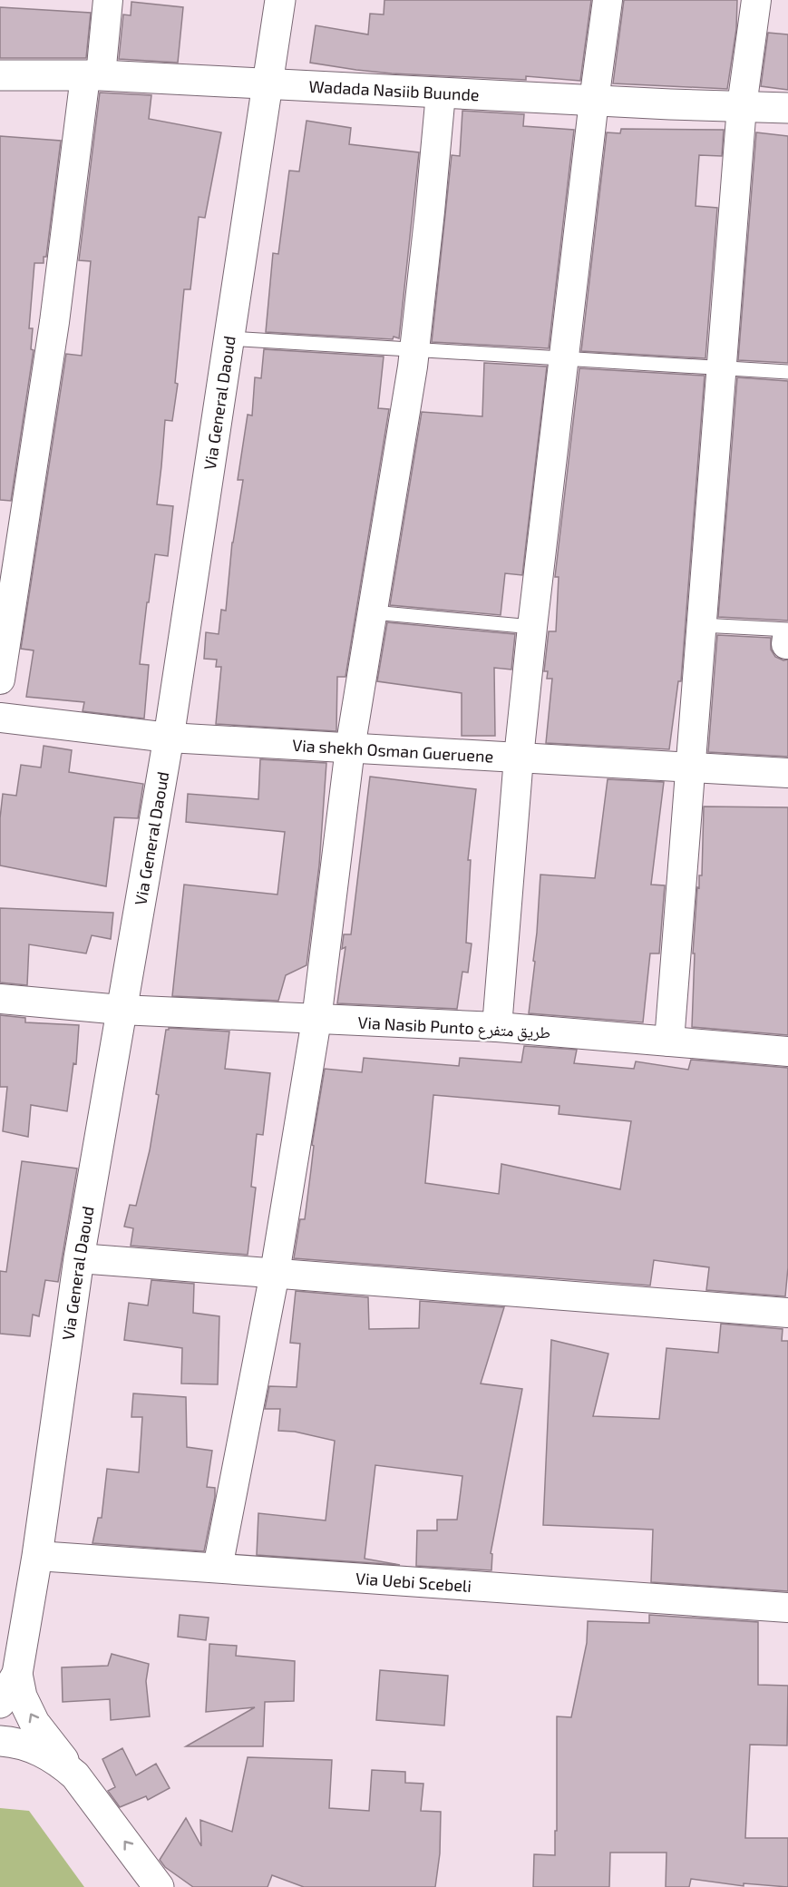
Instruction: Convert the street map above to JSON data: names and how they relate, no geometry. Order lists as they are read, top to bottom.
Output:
{
  "streets": {
    "main road": ["Wadada Nasiib Buunde", "Via General Daoud"],
    "street": ["Via shekh Osman Gueruene", "Via Nasib Punto طريق متفرع", "Via Uebi Scebeli"]
  },
  "crossings": [
    ["Wadada Nasiib Buunde", "Via General Daoud"],
    ["Via General Daoud", "Via shekh Osman Gueruene"],
    ["Via General Daoud", "Via Nasib Punto طريق متفرع"],
    ["Via General Daoud", "Via Uebi Scebeli"]
  ]
}
